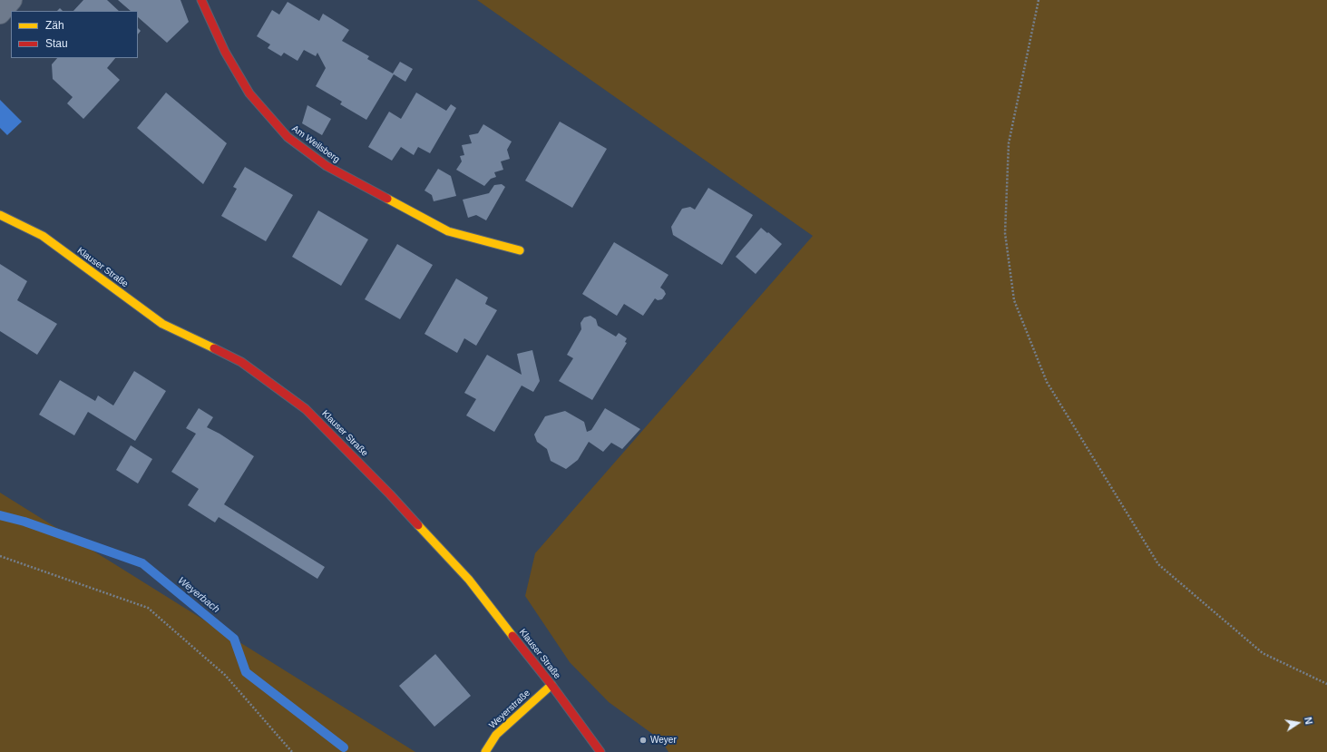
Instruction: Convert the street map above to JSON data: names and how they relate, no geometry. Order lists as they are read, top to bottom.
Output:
{
  "streets": {
    "main road": ["Am Weilsberg", "Klauser Straße", "Weyerstraße"]
  },
  "crossings": [
    ["Klauser Straße", "Weyerstraße"]
  ],
  "water": ["Weyerbach"],
  "places": ["Weyer"],
  "legend": ["Zäh", "Stau"],
  "north": "right"
}
